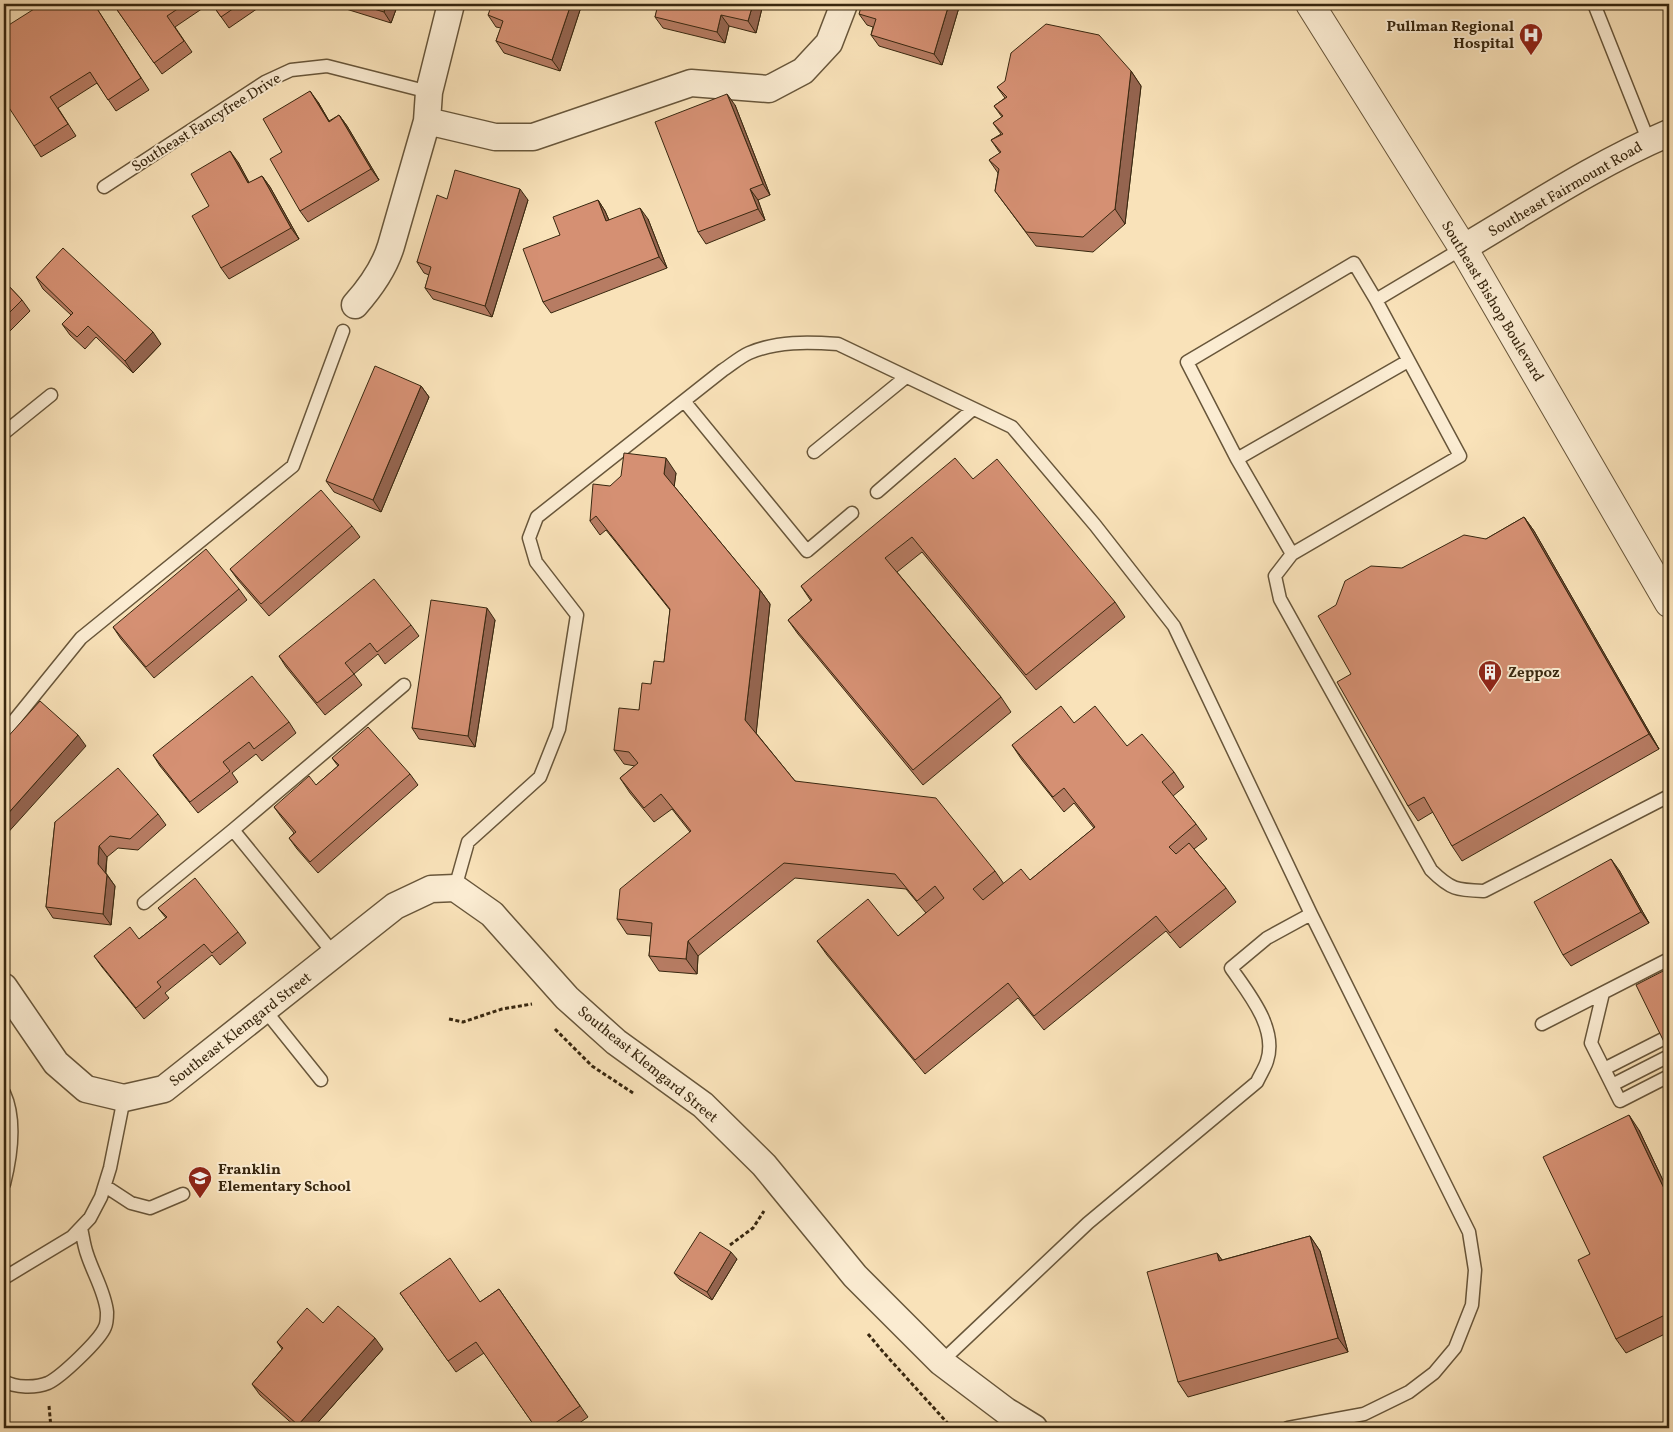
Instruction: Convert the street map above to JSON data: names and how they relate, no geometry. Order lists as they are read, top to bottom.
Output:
{
  "streets": {
    "street": ["Southeast Fairmount Road", "Southeast Bishop Boulevard", "Southeast Klemgard Street"],
    "lane": ["Southeast Fancyfree Drive"]
  },
  "crossings": [
    ["Southeast Fairmount Road", "Southeast Bishop Boulevard"]
  ],
  "places": {
    "hospital": ["Pullman Regional Hospital"],
    "building": ["Zeppoz"],
    "school or university": ["Franklin Elementary School"]
  }
}
